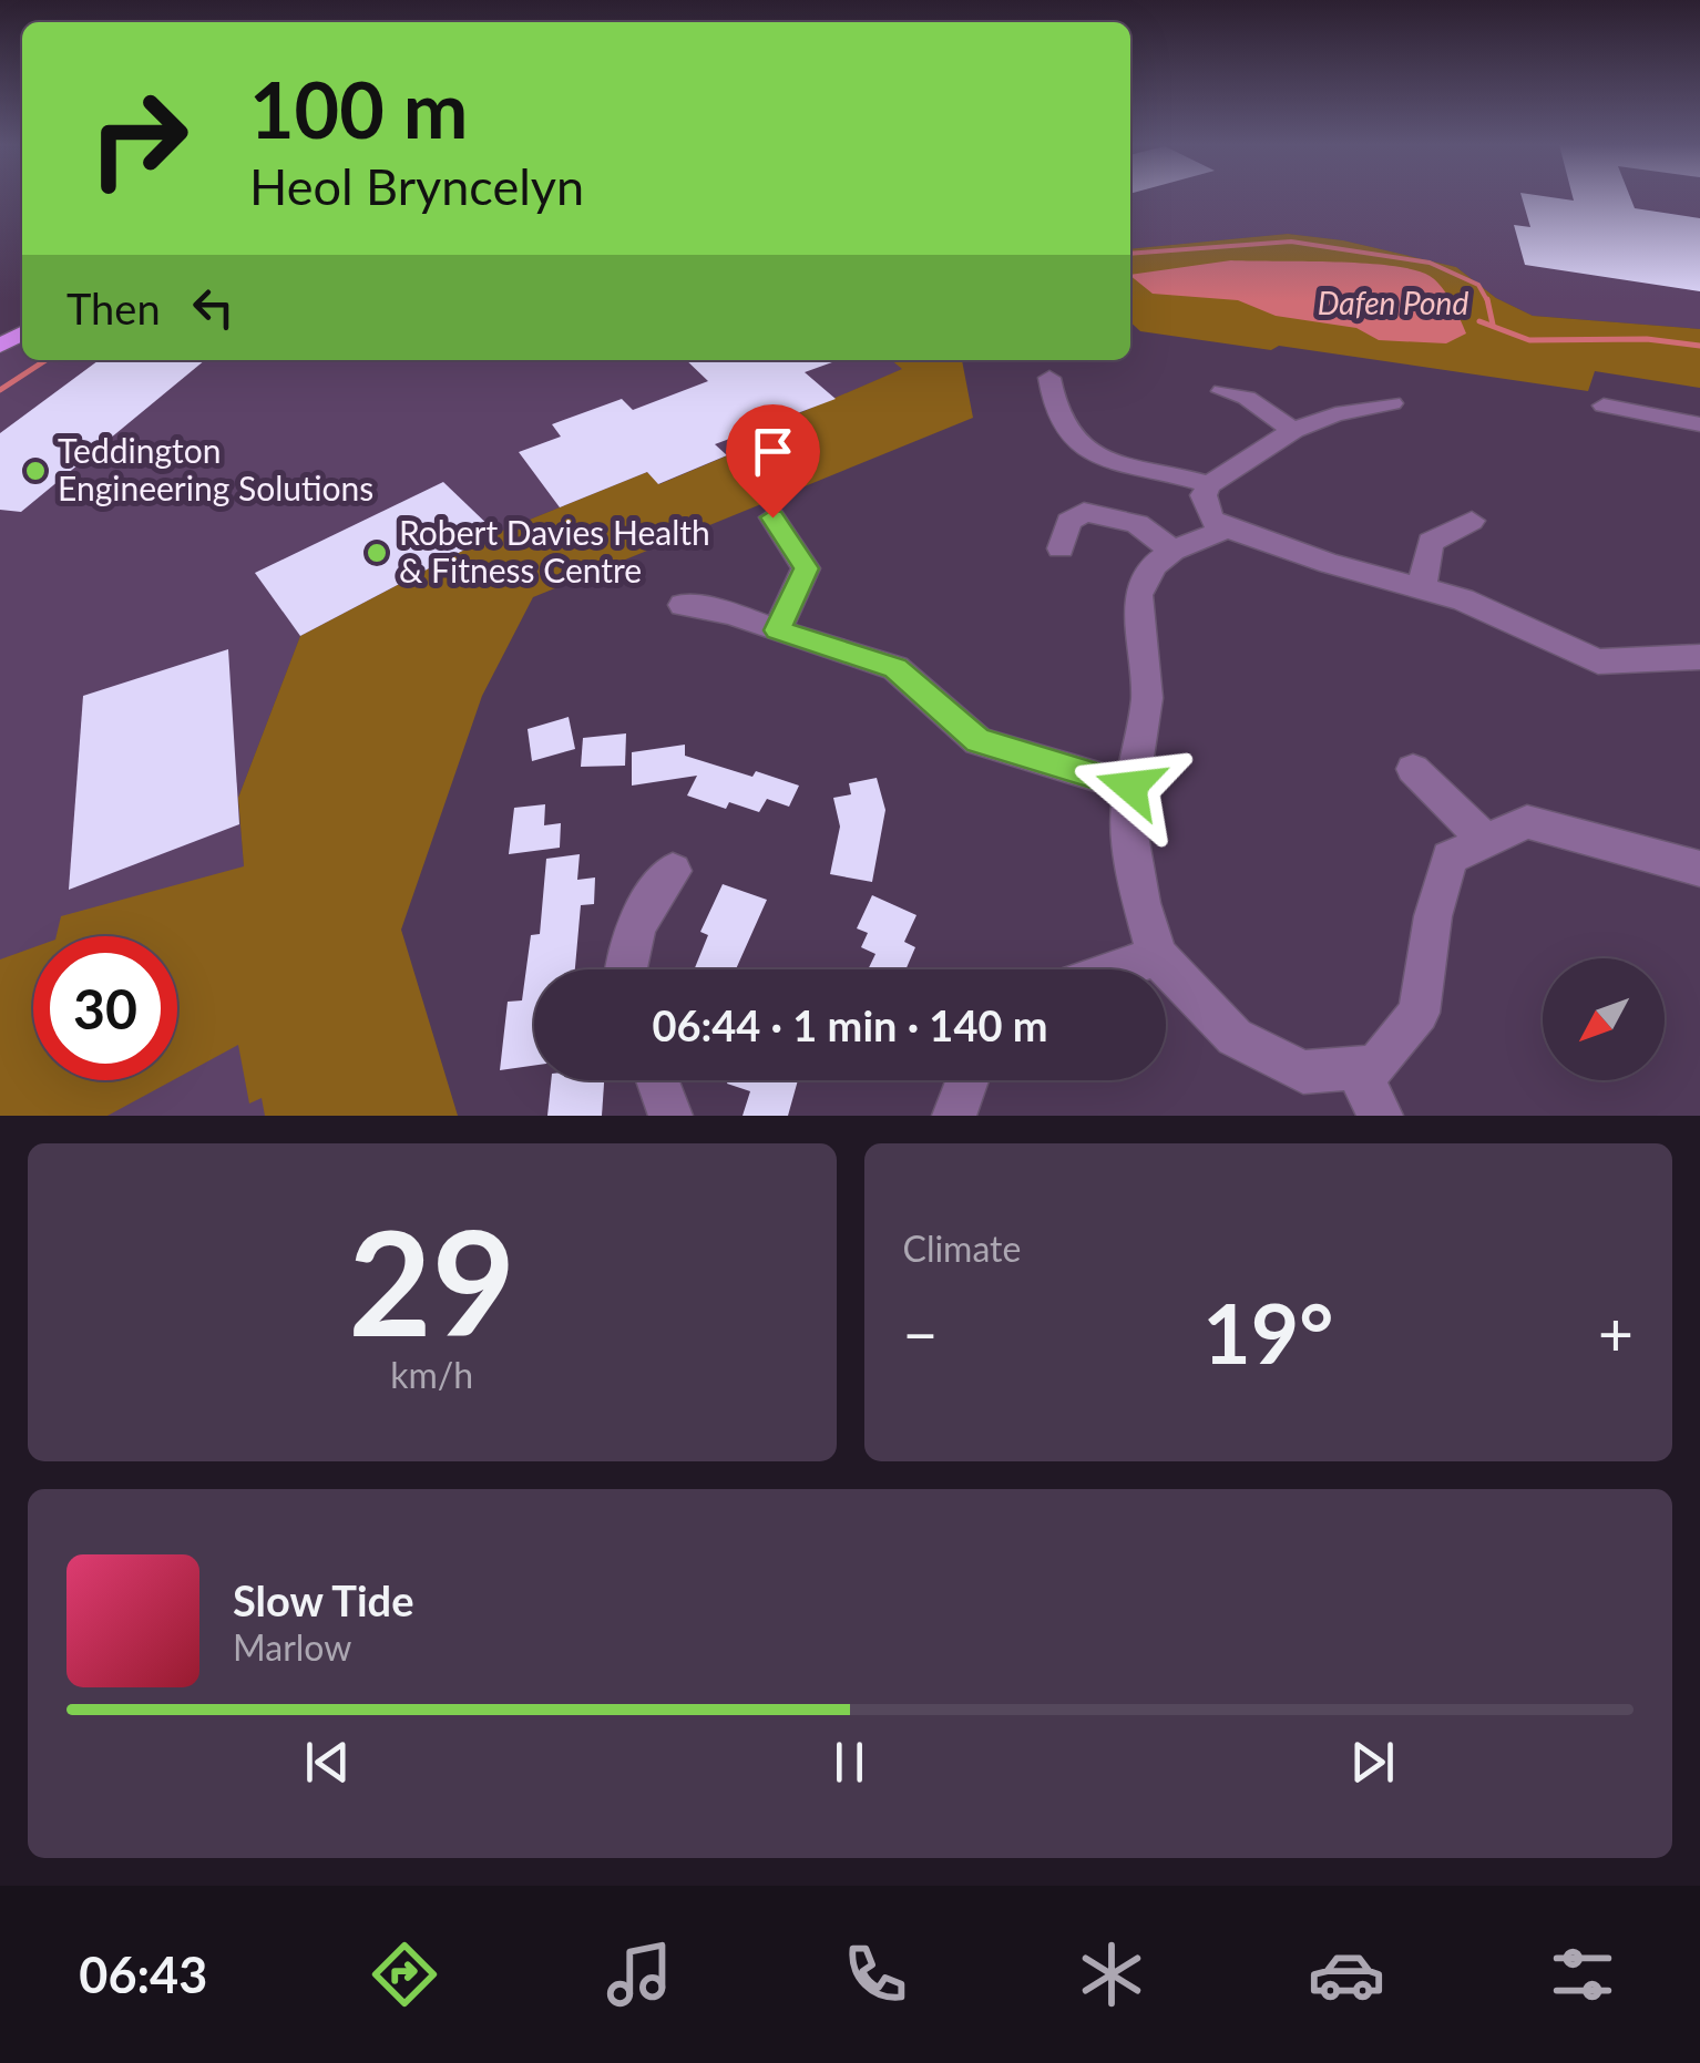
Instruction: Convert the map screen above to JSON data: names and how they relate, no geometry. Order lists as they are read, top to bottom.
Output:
{
  "water": ["Dafen Pond"],
  "places": ["Teddington Engineering Solutions", "Robert Davies Health & Fitness Centre"],
  "north": "bottom left",
  "page": {
    "turn": ["100 m", "Heol Bryncelyn"],
    "then": "Then",
    "limit": "30",
    "trip": "06:44 · 1 min · 140 m",
    "tile": [
      ["29", "km/h"],
      "Climate"
    ],
    "heat": ["−", "19°", "+"],
    "song": ["Slow Tide", "Marlow"],
    "tabs": "06:43"
  }
}
